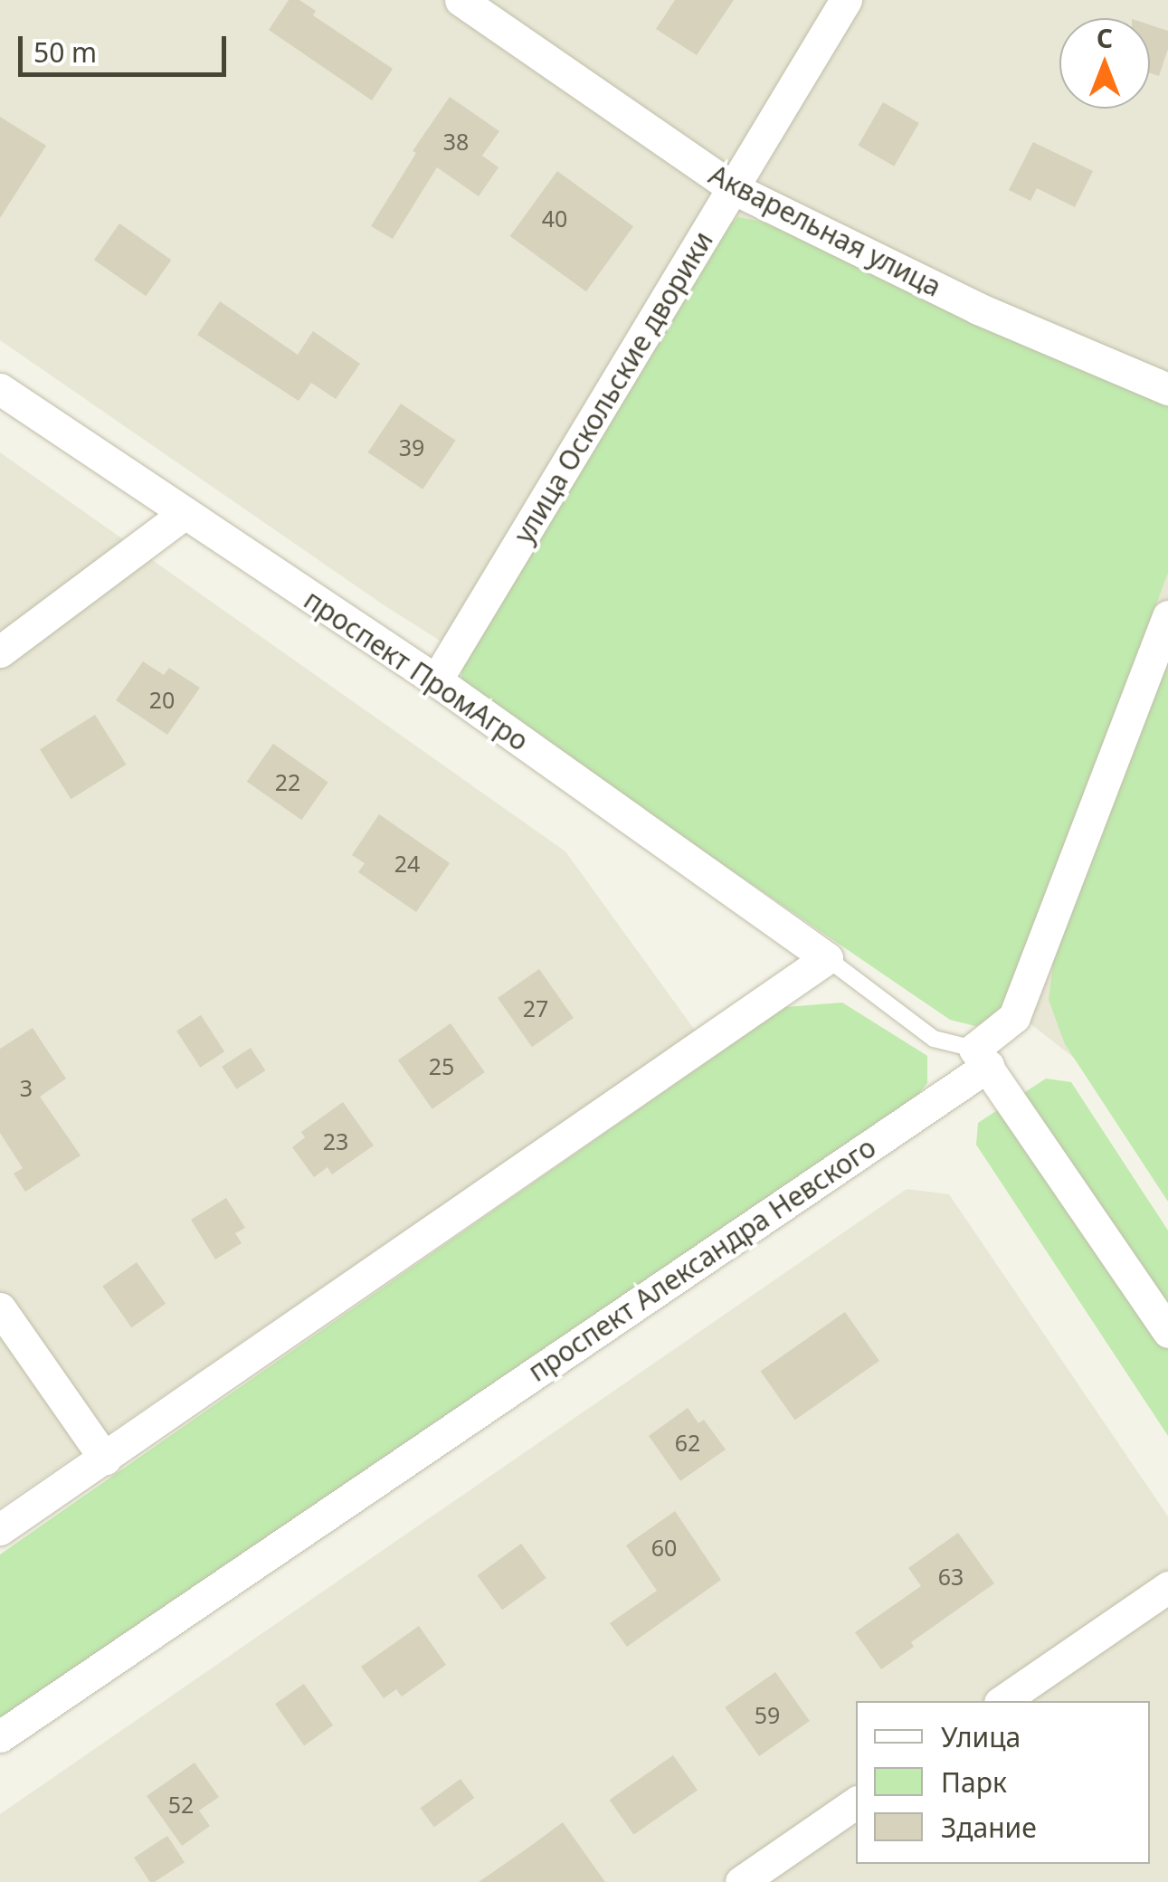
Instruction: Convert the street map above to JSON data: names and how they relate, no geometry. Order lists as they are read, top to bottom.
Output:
{
  "streets": {
    "street": [
      "Акварельная улица",
      "улица Оскольские дворики",
      "проспект ПромАгро",
      "проспект Александра Невского"
    ]
  },
  "crossings": [
    ["Акварельная улица", "улица Оскольские дворики"],
    ["улица Оскольские дворики", "проспект ПромАгро"]
  ],
  "house_numbers": [
    "38",
    "40",
    "39",
    "20",
    "22",
    "24",
    "27",
    "25",
    "3",
    "23",
    "62",
    "60",
    "63",
    "59",
    "52"
  ],
  "legend": ["Улица", "Парк", "Здание"],
  "scale_bar": "50 m",
  "north": "top"
}
